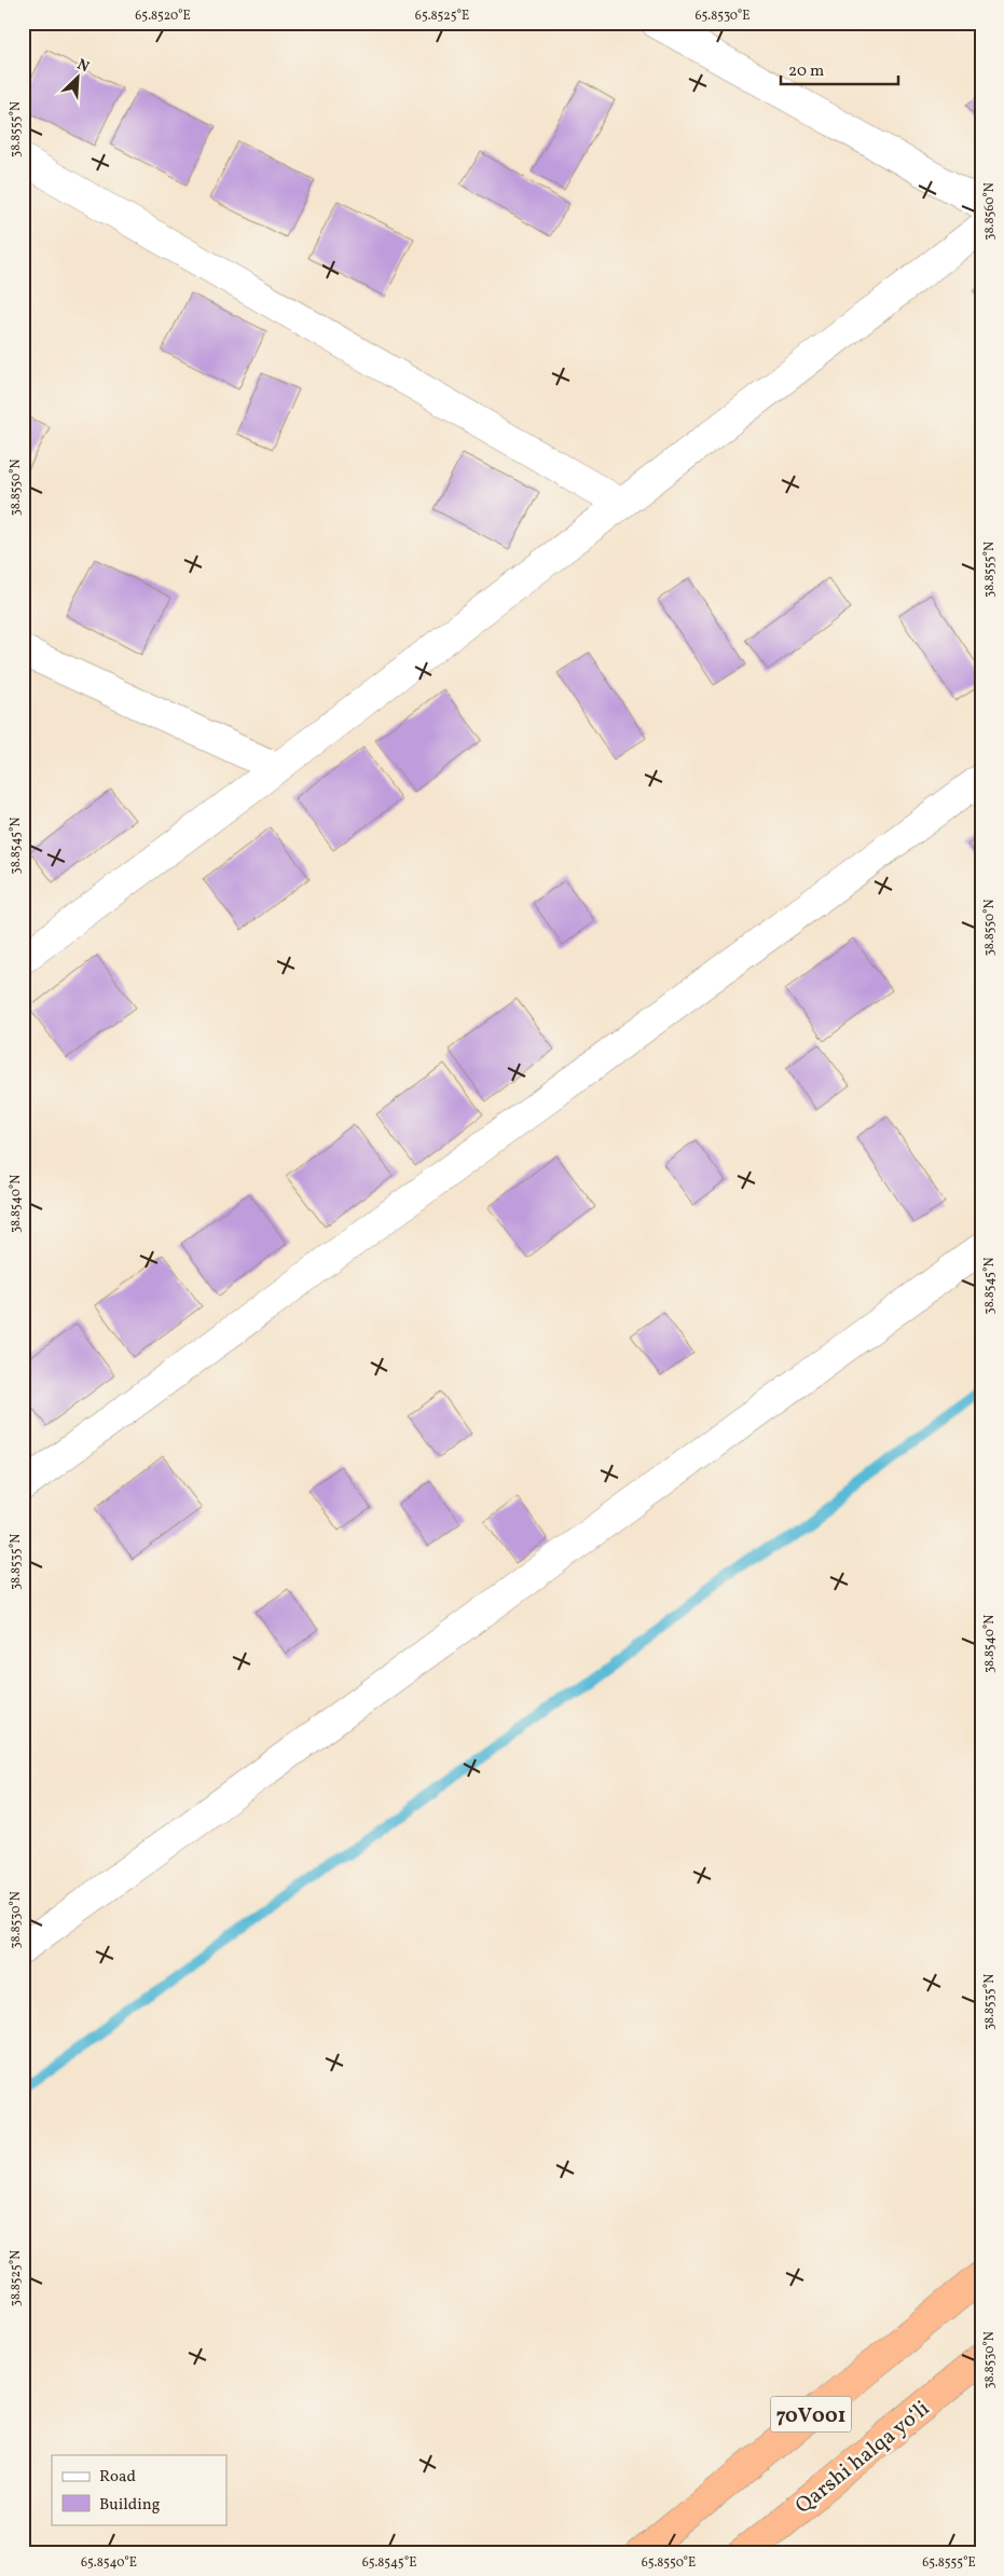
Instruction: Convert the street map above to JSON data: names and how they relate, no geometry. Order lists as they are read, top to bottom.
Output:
{
  "streets": {
    "highway": ["70V001", "Qarshi halqa yoʻli"]
  },
  "legend": ["Road", "Building"],
  "scale_bar": "20 m",
  "north": "top right",
  "coordinates": [
    "65.8520°E",
    "65.8525°E",
    "65.8530°E",
    "38.8555°N",
    "38.8560°N",
    "38.8550°N",
    "38.8545°N",
    "38.8540°N",
    "38.8535°N",
    "38.8530°N",
    "38.8525°N",
    "65.8540°E",
    "65.8545°E",
    "65.8550°E",
    "65.8555°E"
  ]
}
